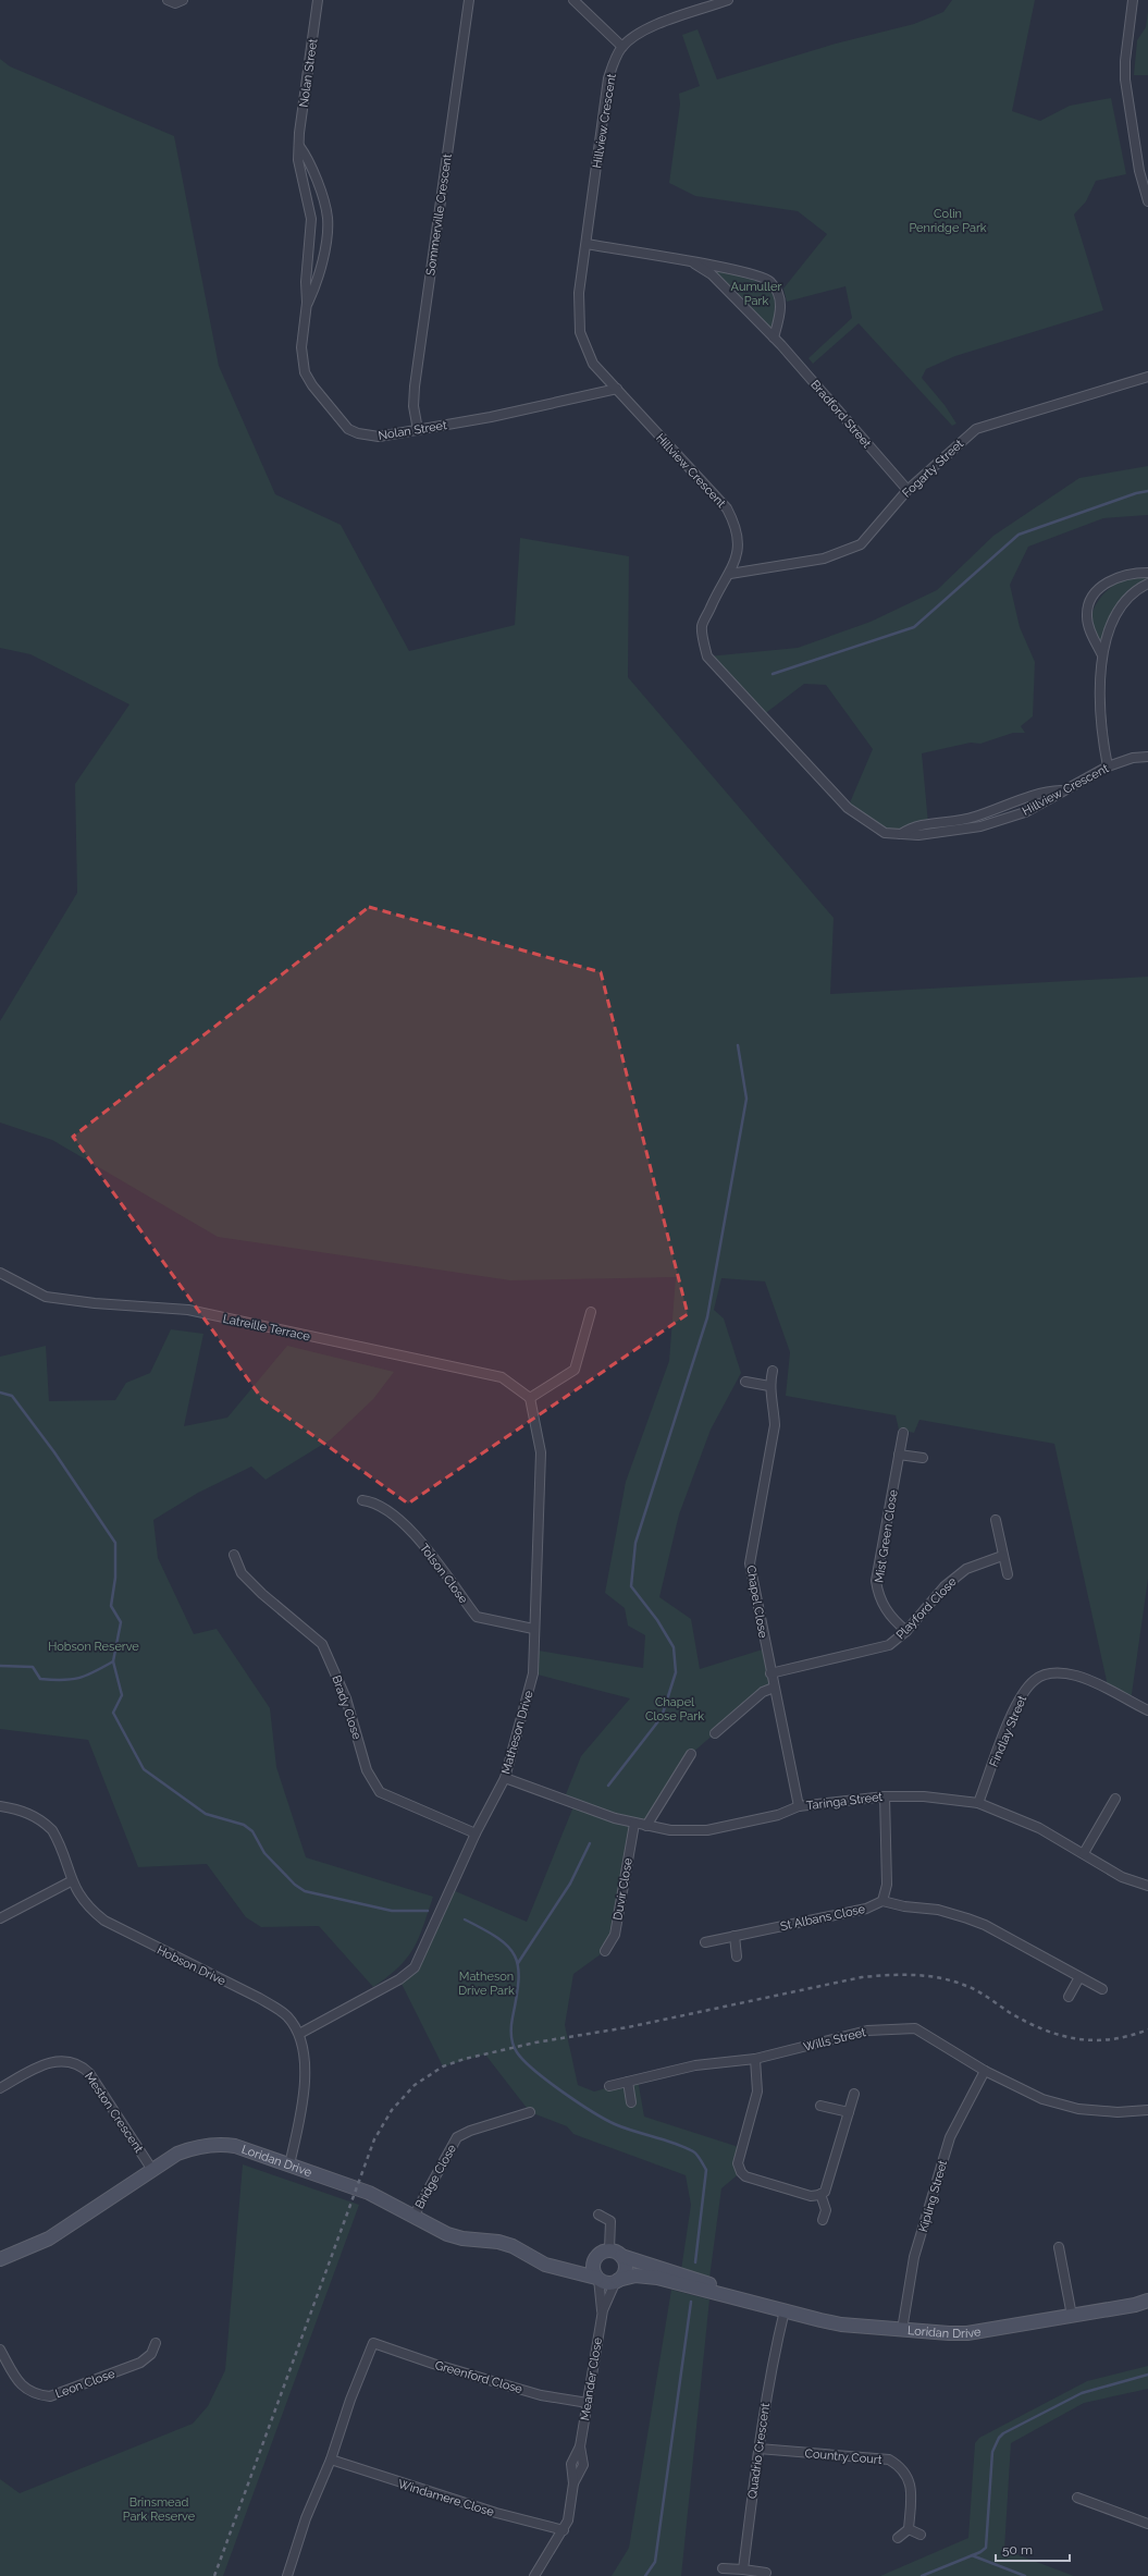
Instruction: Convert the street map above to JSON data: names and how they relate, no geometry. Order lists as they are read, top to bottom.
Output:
{
  "streets": {
    "street": [
      "Nolan Street",
      "Hillview Crescent",
      "Sommerville Crescent",
      "Bradford Street",
      "Fogarty Street",
      "Latreille Terrace",
      "Mist Green Close",
      "Tolson Close",
      "Chapel Close",
      "Playford Close",
      "Brady Close",
      "Findlay Street",
      "Matheson Drive",
      "Taringa Street",
      "Duvir Close",
      "St Albans Close",
      "Hobson Drive",
      "Wills Street",
      "Meston Crescent",
      "Loridan Drive",
      "Bridge Close",
      "Kipling Street",
      "Greenford Close",
      "Meander Close",
      "Leon Close",
      "Quadrio Crescent",
      "Country Court",
      "Windamere Close"
    ]
  },
  "crossings": [
    ["Nolan Street", "Hillview Crescent"],
    ["Nolan Street", "Sommerville Crescent"],
    ["Hillview Crescent", "Bradford Street"],
    ["Hillview Crescent", "Fogarty Street"],
    ["Bradford Street", "Fogarty Street"],
    ["Latreille Terrace", "Matheson Drive"],
    ["Mist Green Close", "Playford Close"],
    ["Tolson Close", "Matheson Drive"],
    ["Chapel Close", "Playford Close"],
    ["Chapel Close", "Taringa Street"],
    ["Brady Close", "Matheson Drive"],
    ["Findlay Street", "Taringa Street"],
    ["Matheson Drive", "Taringa Street"],
    ["Matheson Drive", "Hobson Drive"],
    ["Taringa Street", "Duvir Close"],
    ["Hobson Drive", "Loridan Drive"],
    ["Wills Street", "Kipling Street"],
    ["Meston Crescent", "Loridan Drive"],
    ["Loridan Drive", "Bridge Close"],
    ["Loridan Drive", "Kipling Street"],
    ["Loridan Drive", "Meander Close"],
    ["Loridan Drive", "Quadrio Crescent"],
    ["Greenford Close", "Meander Close"],
    ["Greenford Close", "Windamere Close"],
    ["Meander Close", "Windamere Close"],
    ["Quadrio Crescent", "Country Court"]
  ],
  "parks": [
    "Colin Penridge Park",
    "Aumuller Park",
    "Hobson Reserve",
    "Chapel Close Park",
    "Matheson Drive Park",
    "Brinsmead Park Reserve"
  ],
  "scale_bar": "50 m"
}
